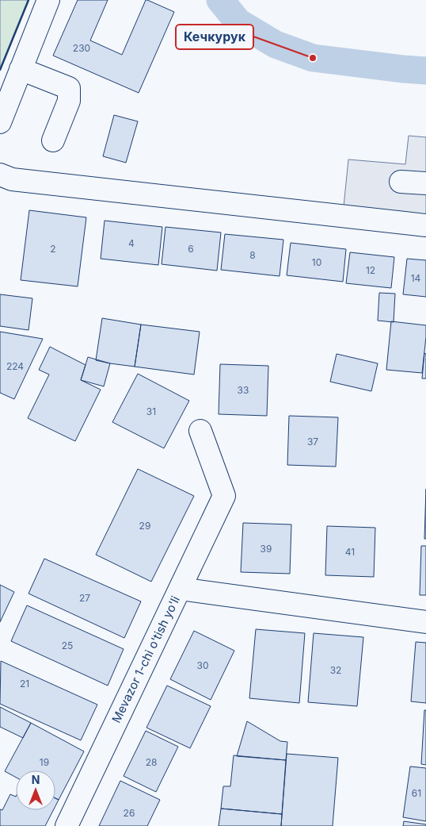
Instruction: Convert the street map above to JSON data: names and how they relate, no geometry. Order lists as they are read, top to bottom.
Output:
{
  "streets": {
    "street": ["Mevazor 1-chi o'tish yo'li"]
  },
  "places": ["Кечкурук"],
  "house_numbers": [
    "230",
    "4",
    "2",
    "6",
    "8",
    "10",
    "12",
    "14",
    "224",
    "33",
    "31",
    "37",
    "29",
    "39",
    "41",
    "27",
    "25",
    "30",
    "32",
    "21",
    "19",
    "28",
    "61",
    "26"
  ],
  "north": "top"
}
